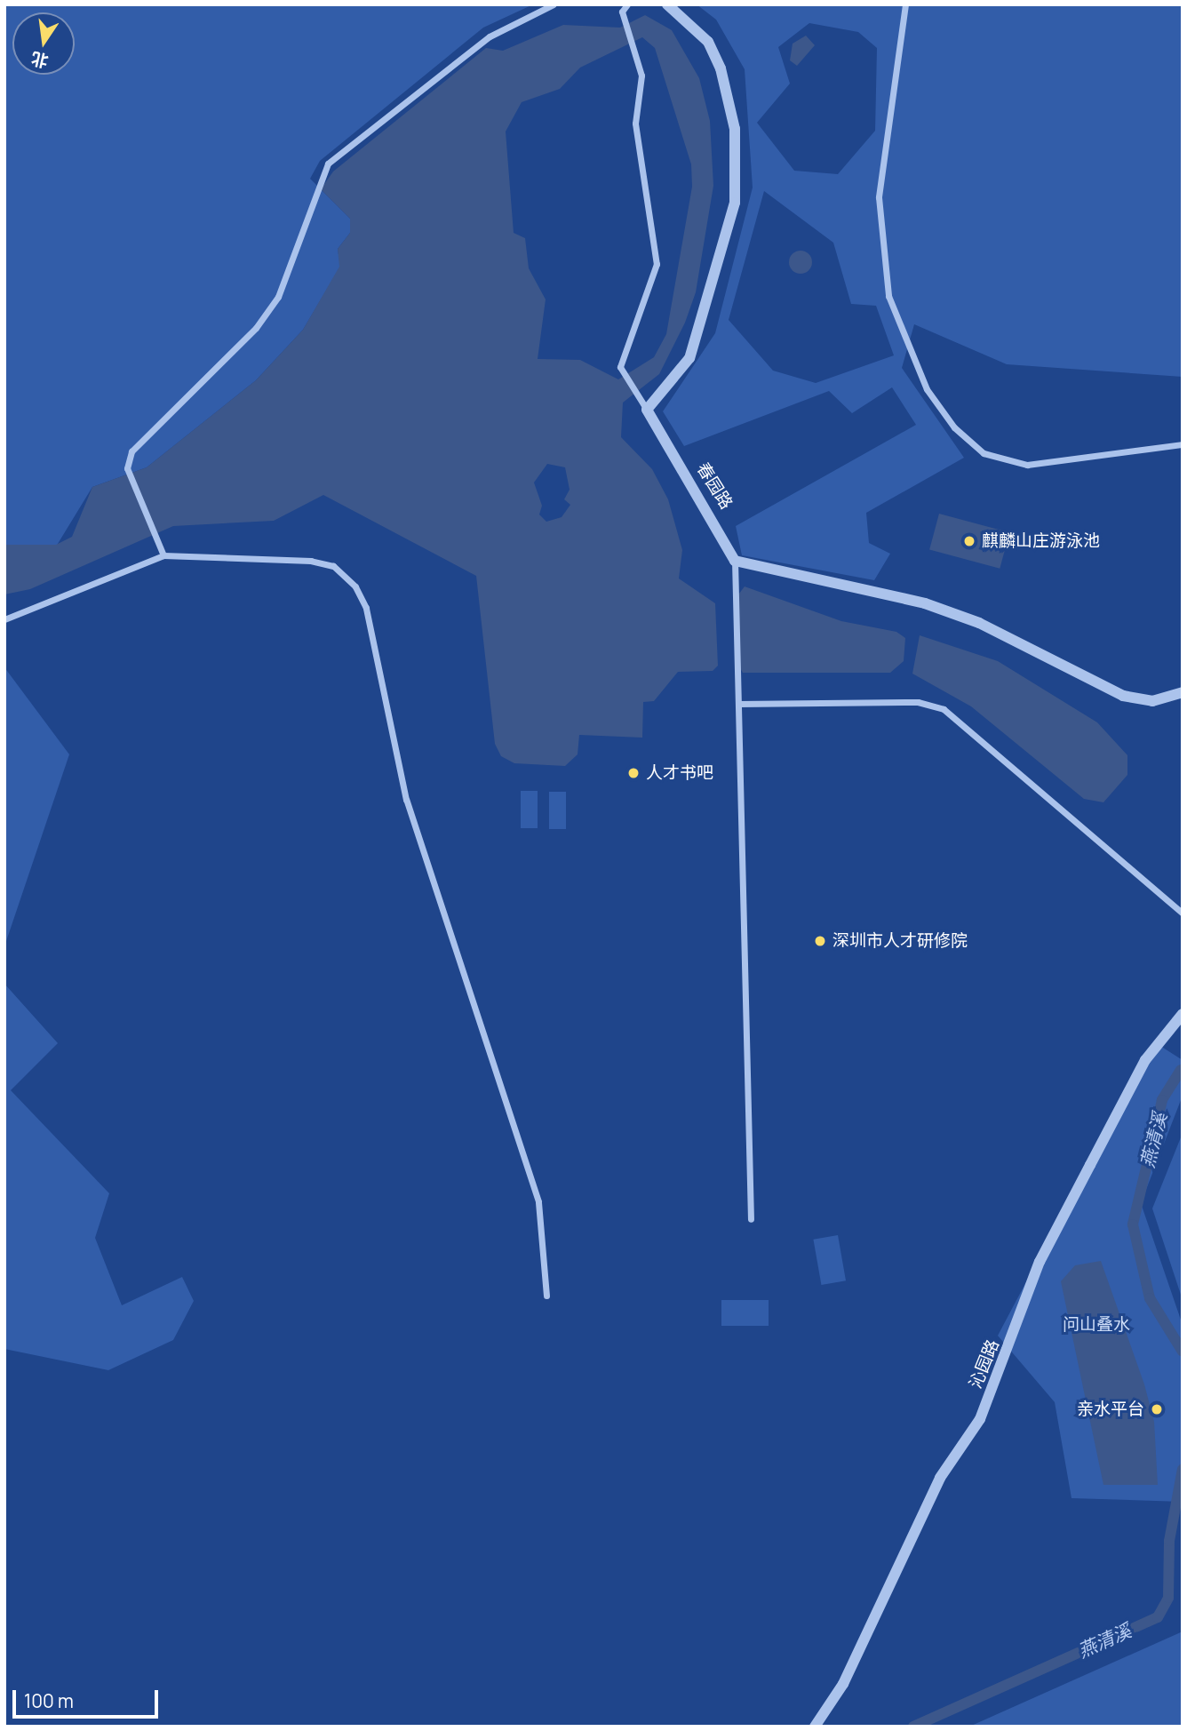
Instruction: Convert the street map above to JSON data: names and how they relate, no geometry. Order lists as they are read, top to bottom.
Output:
{
  "streets": {
    "street": ["春园路", "沁园路"]
  },
  "water": ["燕清溪"],
  "parks": ["问山叠水"],
  "places": [
    "麒麟山庄游泳池",
    "人才书吧",
    "深圳市人才研修院",
    "亲水平台"
  ],
  "scale_bar": "100 m",
  "north": "bottom"
}
